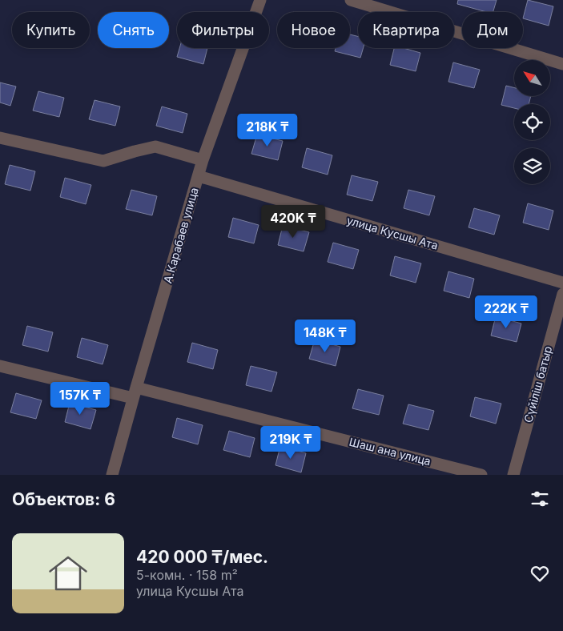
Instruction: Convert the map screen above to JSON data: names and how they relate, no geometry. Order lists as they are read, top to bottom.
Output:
{
  "streets": {
    "street": [
      "улица Кусшы Ата",
      "А.Карабаев улица",
      "Сүйіліш батыр",
      "Шаш ана улица"
    ]
  },
  "crossings": [
    ["улица Кусшы Ата", "А.Карабаев улица"],
    ["А.Карабаев улица", "Шаш ана улица"]
  ],
  "north": "top left",
  "page": {
    "chip": [
      "Купить",
      "Снять",
      "Фильтры",
      "Новое",
      "Квартира",
      "Дом"
    ],
    "price": [
      "218K ₸",
      "420K ₸",
      "222K ₸",
      "148K ₸",
      "157K ₸",
      "219K ₸"
    ],
    "heading": "Объектов: 6",
    "list": [
      {
        "name": "420 000 ₸/мес.",
        "note": "5-комн. · 158 m² · улица Кусшы Ата"
      }
    ]
  }
}
